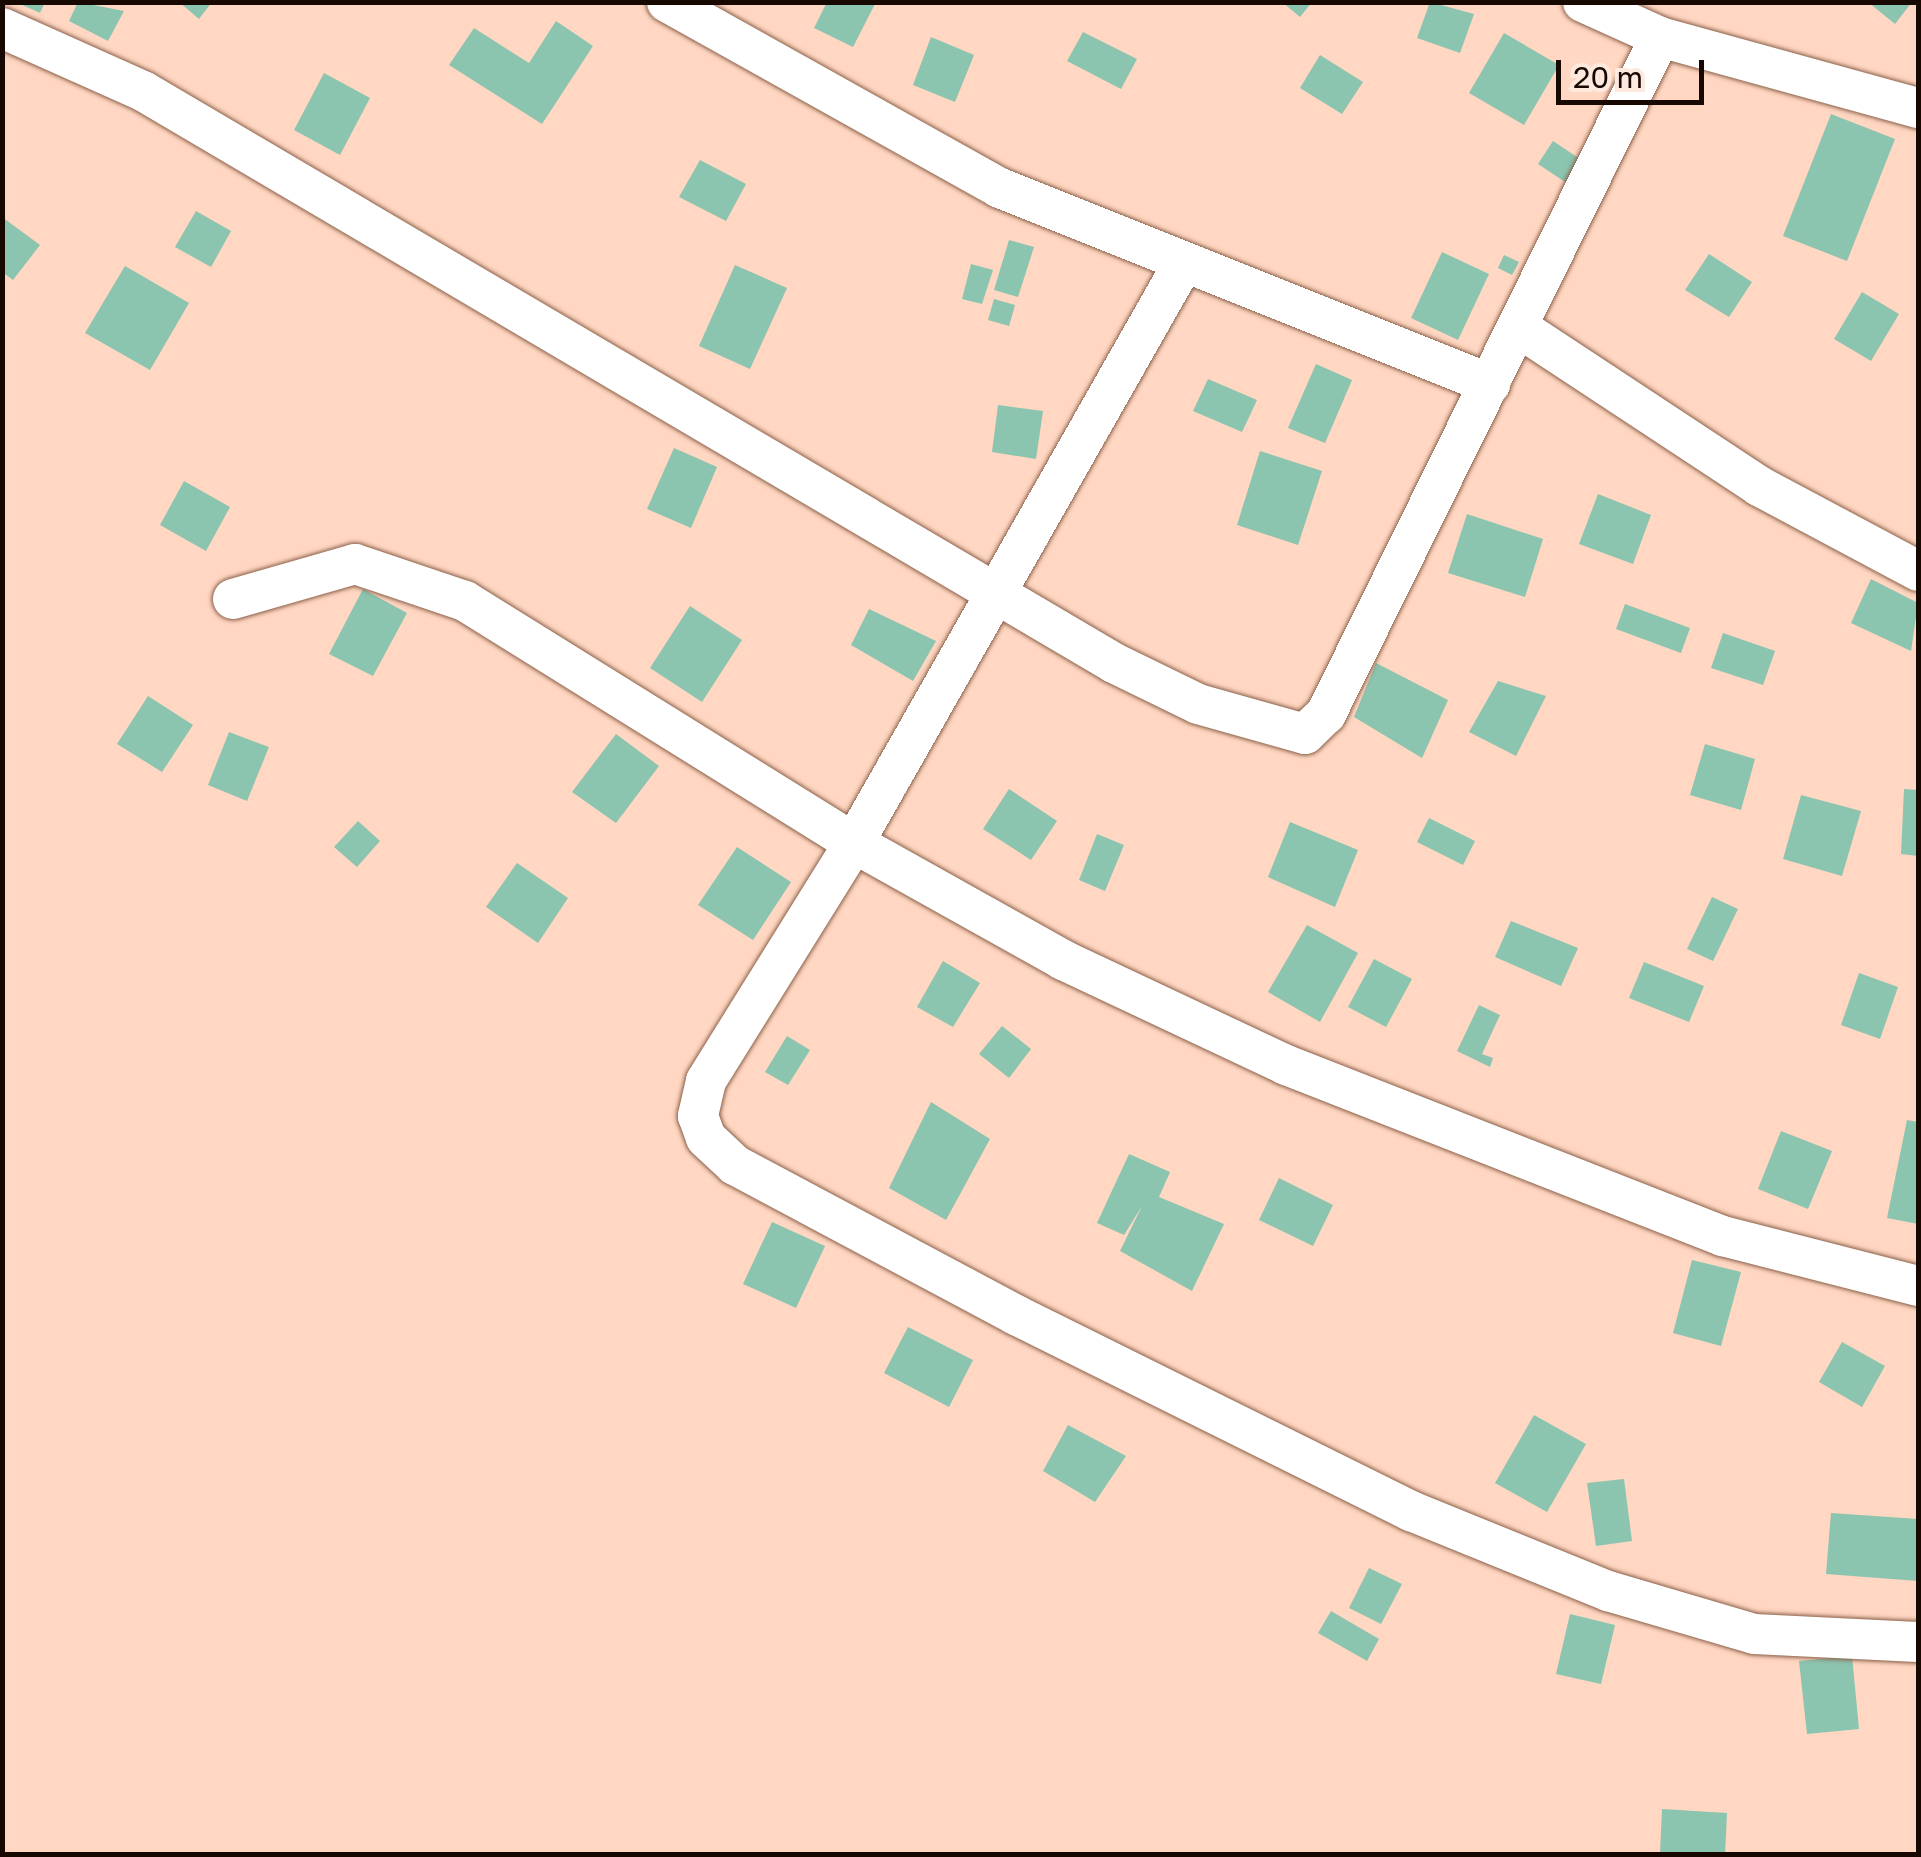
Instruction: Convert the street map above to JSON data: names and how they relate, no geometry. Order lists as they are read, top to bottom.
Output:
{
  "scale_bar": "20 m"
}
